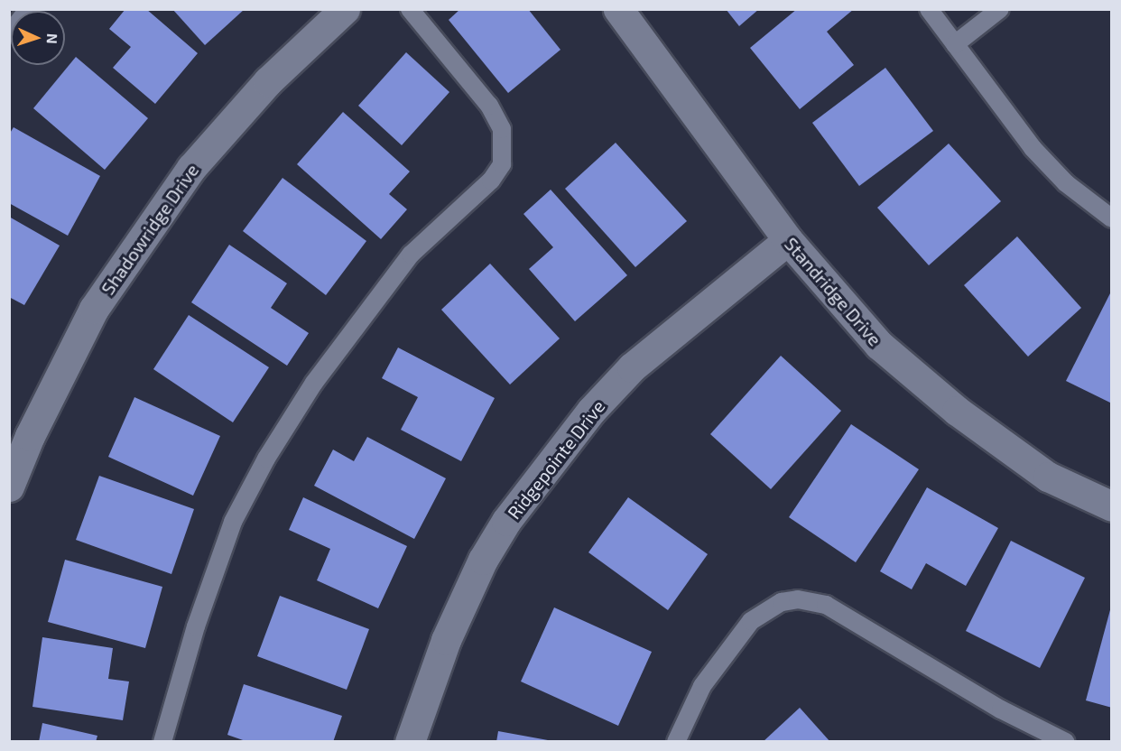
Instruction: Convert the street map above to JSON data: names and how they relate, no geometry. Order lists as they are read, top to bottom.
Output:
{
  "streets": {
    "street": ["Shadowridge Drive", "Standridge Drive", "Ridgepointe Drive"]
  },
  "crossings": [
    ["Standridge Drive", "Ridgepointe Drive"]
  ],
  "north": "right"
}
